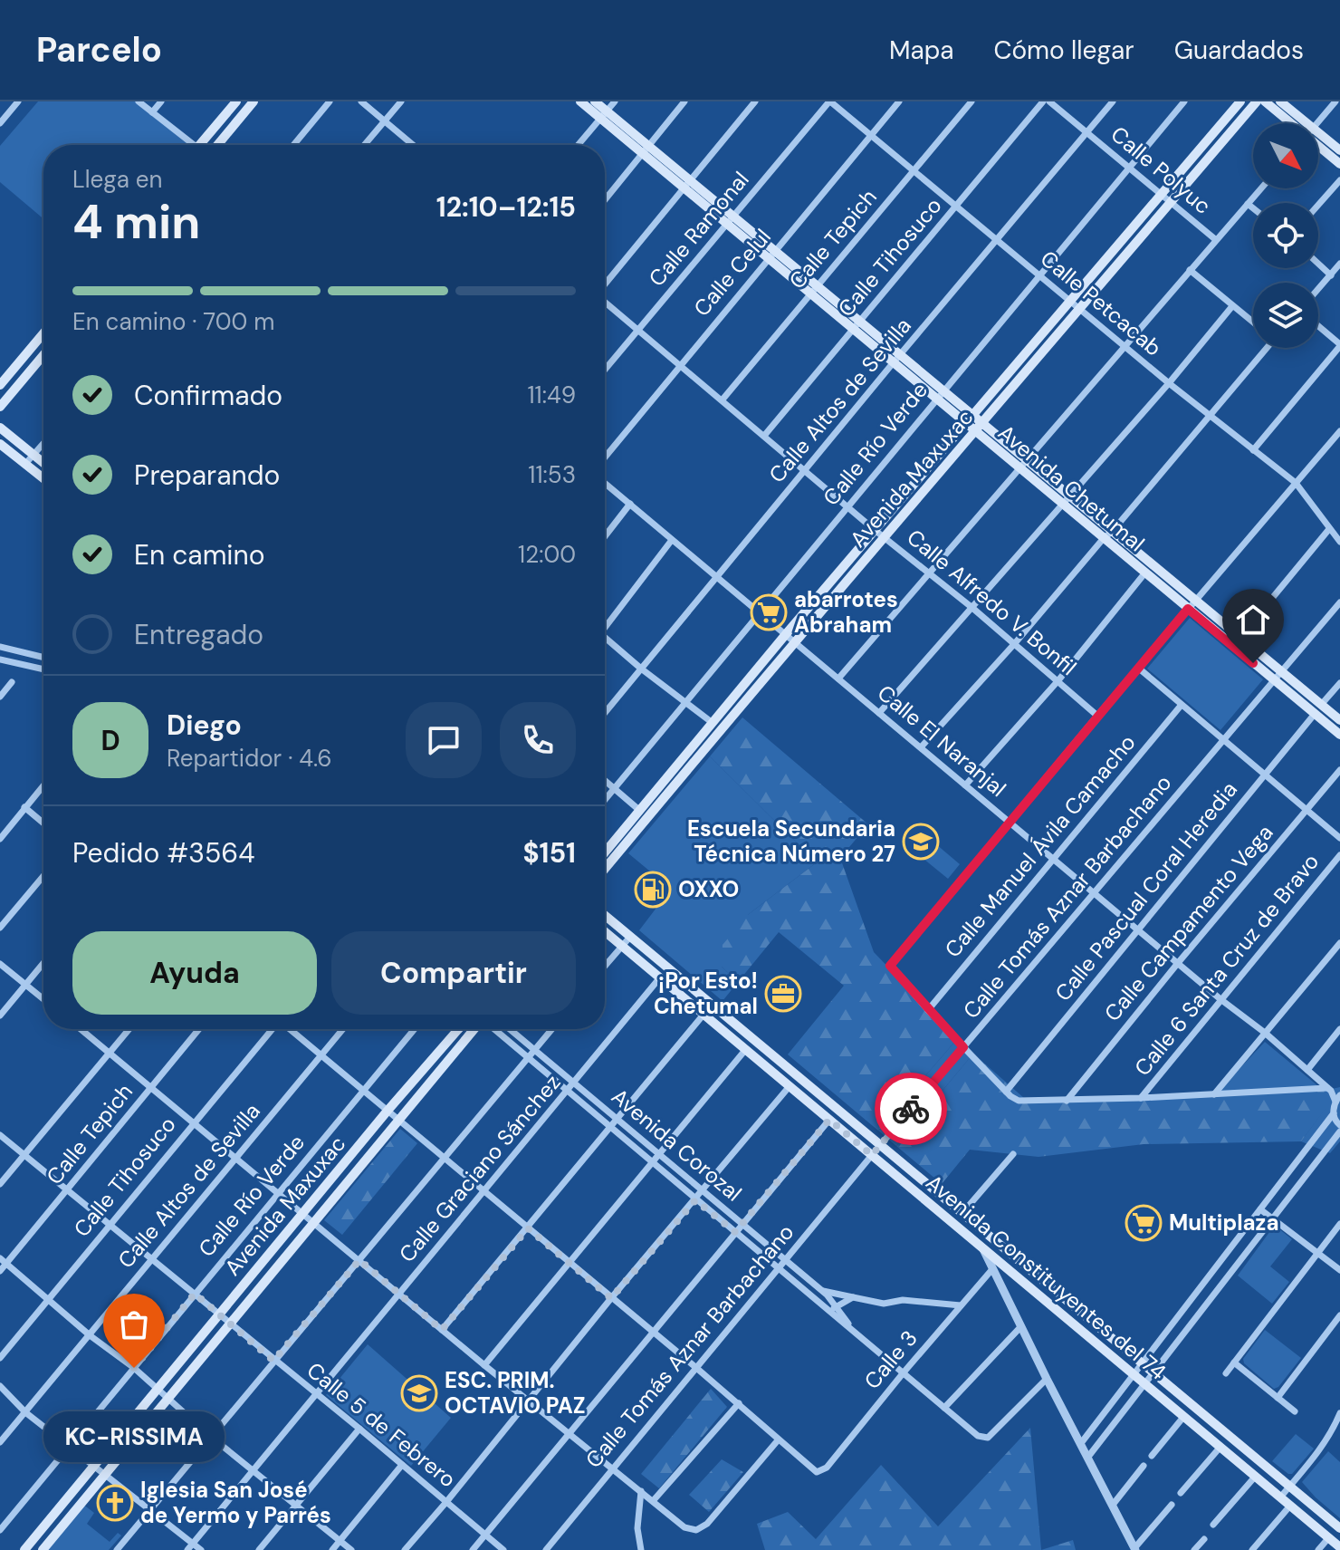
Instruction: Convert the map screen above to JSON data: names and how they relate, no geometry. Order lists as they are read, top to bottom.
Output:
{
  "streets": {
    "main road": ["Avenida Maxuxac", "Avenida Chetumal", "Avenida Constituyentes del 74"],
    "street": [
      "Calle Polyuc",
      "Calle Ramonal",
      "Calle Tepich",
      "Calle Tihosuco",
      "Calle Celul",
      "Calle Petcacab",
      "Calle Altos de Sevilla",
      "Calle Río Verde",
      "Calle Alfredo V. Bonfil",
      "Calle El Naranjal",
      "Calle Manuel Ávila Camacho",
      "Calle Pascual Coral Heredia",
      "Calle Tomás Aznar Barbachano",
      "Calle Campamento Vega",
      "Calle 6 Santa Cruz de Bravo",
      "Avenida Corozal",
      "Calle Graciano Sánchez",
      "Calle 3",
      "Calle 5 de Febrero"
    ]
  },
  "crossings": [
    ["Calle Polyuc", "Calle Altos de Sevilla"],
    ["Calle Polyuc", "Calle Río Verde"],
    ["Calle Polyuc", "Avenida Maxuxac"],
    ["Calle Ramonal", "Calle Petcacab"],
    ["Calle Ramonal", "Avenida Chetumal"],
    ["Calle Ramonal", "Calle Alfredo V. Bonfil"],
    ["Calle Tepich", "Calle Petcacab"],
    ["Calle Tepich", "Avenida Chetumal"],
    ["Calle Tepich", "Calle Alfredo V. Bonfil"],
    ["Calle Tepich", "Calle 5 de Febrero"],
    ["Calle Tihosuco", "Calle Petcacab"],
    ["Calle Tihosuco", "Avenida Chetumal"],
    ["Calle Tihosuco", "Calle Alfredo V. Bonfil"],
    ["Calle Tihosuco", "Calle 5 de Febrero"],
    ["Calle Celul", "Calle Petcacab"],
    ["Calle Celul", "Avenida Chetumal"],
    ["Calle Celul", "Calle Alfredo V. Bonfil"],
    ["Calle Petcacab", "Calle Altos de Sevilla"],
    ["Calle Petcacab", "Calle Río Verde"],
    ["Calle Petcacab", "Avenida Maxuxac"],
    ["Calle Altos de Sevilla", "Avenida Chetumal"],
    ["Calle Altos de Sevilla", "Calle Alfredo V. Bonfil"],
    ["Calle Altos de Sevilla", "Calle El Naranjal"],
    ["Calle Altos de Sevilla", "Calle 5 de Febrero"],
    ["Calle Río Verde", "Avenida Chetumal"],
    ["Calle Río Verde", "Calle Alfredo V. Bonfil"],
    ["Calle Río Verde", "Calle El Naranjal"],
    ["Calle Río Verde", "Calle 5 de Febrero"],
    ["Avenida Maxuxac", "Avenida Chetumal"],
    ["Avenida Maxuxac", "Calle Alfredo V. Bonfil"],
    ["Avenida Maxuxac", "Calle El Naranjal"],
    ["Avenida Maxuxac", "Calle 5 de Febrero"],
    ["Avenida Chetumal", "Calle Pascual Coral Heredia"],
    ["Avenida Chetumal", "Calle Tomás Aznar Barbachano"],
    ["Calle El Naranjal", "Calle Manuel Ávila Camacho"],
    ["Calle El Naranjal", "Calle Pascual Coral Heredia"],
    ["Calle El Naranjal", "Calle Tomás Aznar Barbachano"],
    ["Calle El Naranjal", "Calle Campamento Vega"],
    ["Calle El Naranjal", "Calle 6 Santa Cruz de Bravo"],
    ["Calle Tomás Aznar Barbachano", "Avenida Corozal"],
    ["Calle Tomás Aznar Barbachano", "Avenida Constituyentes del 74"],
    ["Avenida Corozal", "Calle Graciano Sánchez"],
    ["Avenida Corozal", "Calle 3"],
    ["Calle Graciano Sánchez", "Avenida Constituyentes del 74"],
    ["Calle Graciano Sánchez", "Calle 5 de Febrero"]
  ],
  "places": {
    "supermarket": ["abarrotes Abraham", "Multiplaza"],
    "school or university": ["Escuela Secundaria Técnica Número 27", "ESC. PRIM. OCTAVIO PAZ"],
    "fuel station": ["OXXO"],
    "office": ["¡Por Esto! Chetumal"],
    "other": ["KC-RISSIMA"],
    "church": ["Iglesia San José de Yermo y Parrés"]
  },
  "north": "bottom right",
  "page": {
    "header": "Parcelo",
    "nav": ["Mapa", "Cómo llegar", "Guardados"],
    "heading": ["4 min", "Llega en", "12:10–12:15"],
    "panel": [
      "Diego",
      "Repartidor · 4.6",
      "Pedido #3564",
      "$151"
    ],
    "bar": "En camino · 700 m",
    "list": [
      ["Confirmado", "11:49"],
      ["Preparando", "11:53"],
      ["En camino", "12:00"],
      "Entregado"
    ],
    "round": "D",
    "buttons": ["Ayuda", "Compartir"],
    "bubble": "KC-RISSIMA"
  }
}
